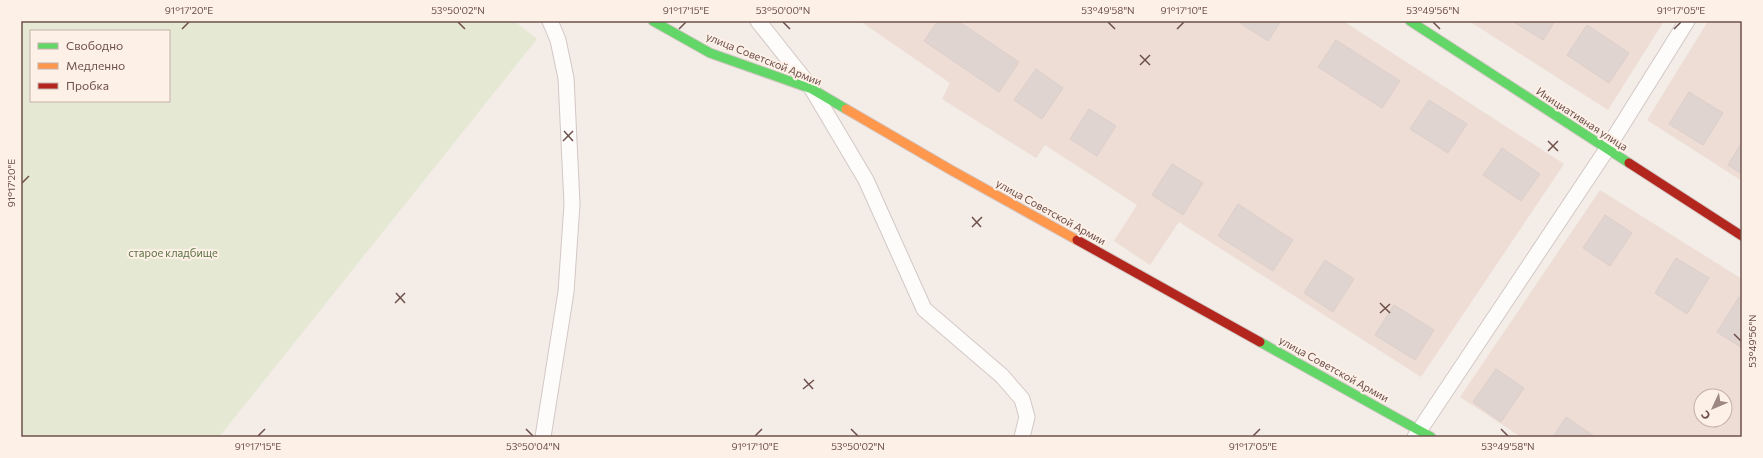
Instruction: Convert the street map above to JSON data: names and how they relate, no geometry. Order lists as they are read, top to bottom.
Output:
{
  "streets": {
    "street": ["улица Советской Армии", "Инициативная улица"]
  },
  "parks": ["старое кладбище"],
  "legend": ["Свободно", "Медленно", "Пробка"],
  "north": "bottom left",
  "coordinates": [
    "91°17'20\"E",
    "53°50'02\"N",
    "91°17'15\"E",
    "53°50'00\"N",
    "53°49'58\"N",
    "91°17'10\"E",
    "53°49'56\"N",
    "91°17'05\"E",
    "53°50'04\"N"
  ]
}
